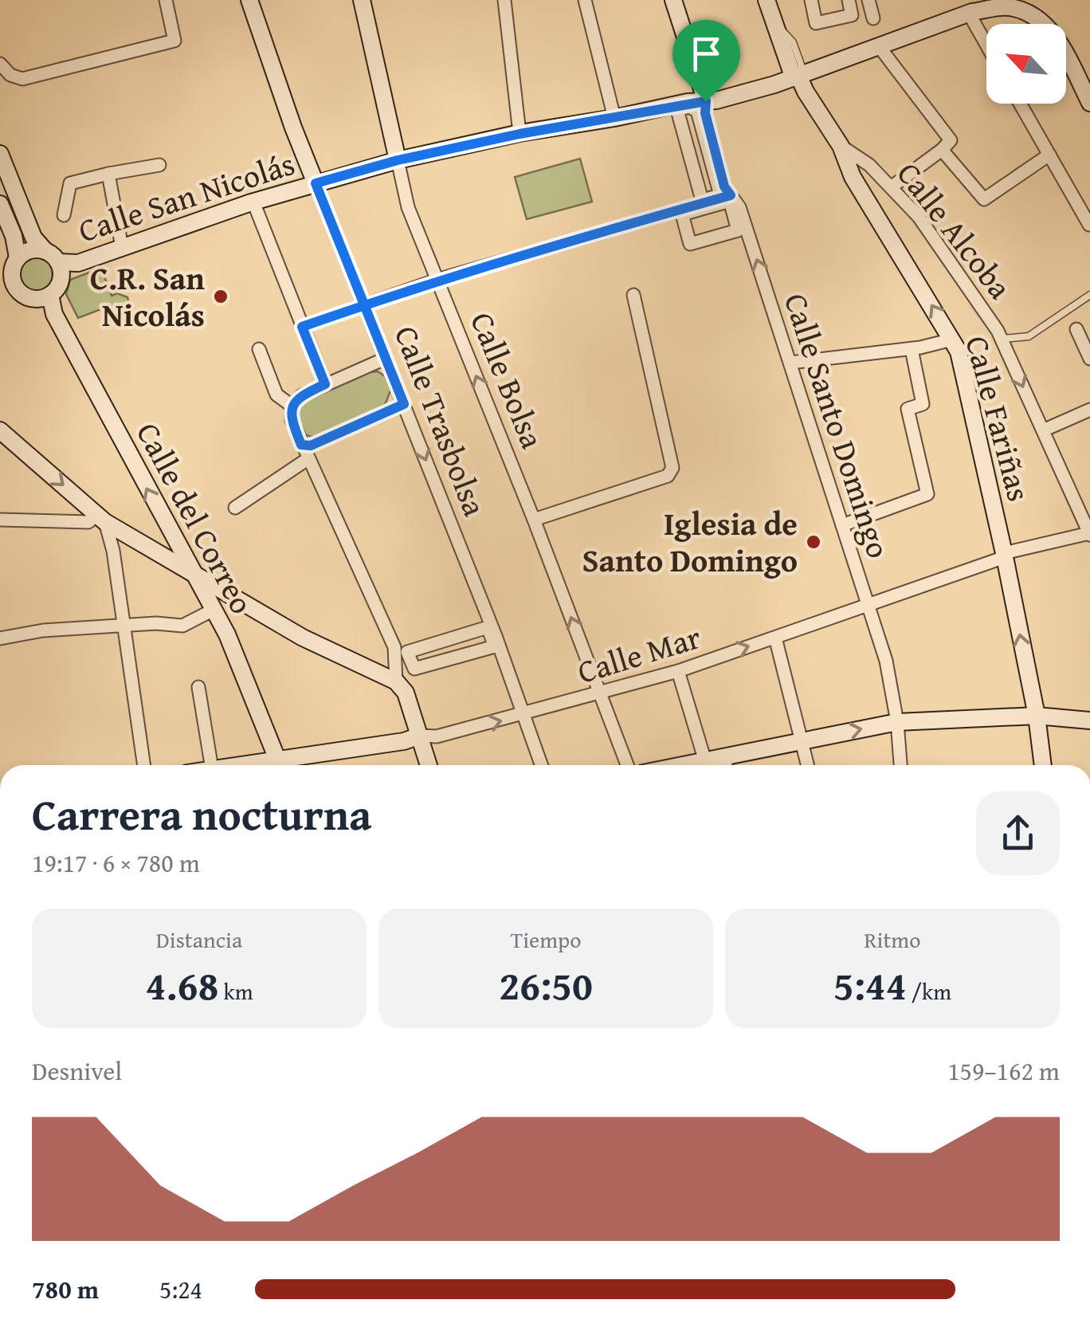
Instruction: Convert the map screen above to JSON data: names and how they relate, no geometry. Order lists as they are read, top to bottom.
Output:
{
  "streets": {
    "street": [
      "Calle San Nicolás",
      "Calle Alcoba",
      "Calle Bolsa",
      "Calle Fariñas",
      "Calle Trasbolsa",
      "Calle Santo Domingo",
      "Calle del Correo",
      "Calle Mar"
    ]
  },
  "crossings": [
    ["Calle San Nicolás", "Calle Bolsa"],
    ["Calle San Nicolás", "Calle Fariñas"],
    ["Calle San Nicolás", "Calle Trasbolsa"],
    ["Calle San Nicolás", "Calle Santo Domingo"],
    ["Calle San Nicolás", "Calle del Correo"],
    ["Calle Alcoba", "Calle Fariñas"],
    ["Calle Alcoba", "Calle Mar"],
    ["Calle Bolsa", "Calle Mar"],
    ["Calle Fariñas", "Calle Mar"],
    ["Calle Trasbolsa", "Calle Mar"],
    ["Calle Santo Domingo", "Calle Mar"]
  ],
  "one_way": ["Calle Bolsa", "Calle Fariñas"],
  "places": ["C.R. San Nicolás", "Iglesia de Santo Domingo"],
  "north": "top left",
  "page": {
    "heading": ["Carrera nocturna", "19:17 · 6 × 780 m"],
    "stats": [
      ["Distancia", "4.68 km"],
      ["Tiempo", "26:50"],
      ["Ritmo", "5:44 /km"]
    ],
    "chart": ["Desnivel", "159–162 m"],
    "list": [
      {
        "name": "780 m",
        "note": "5:24"
      }
    ]
  }
}
